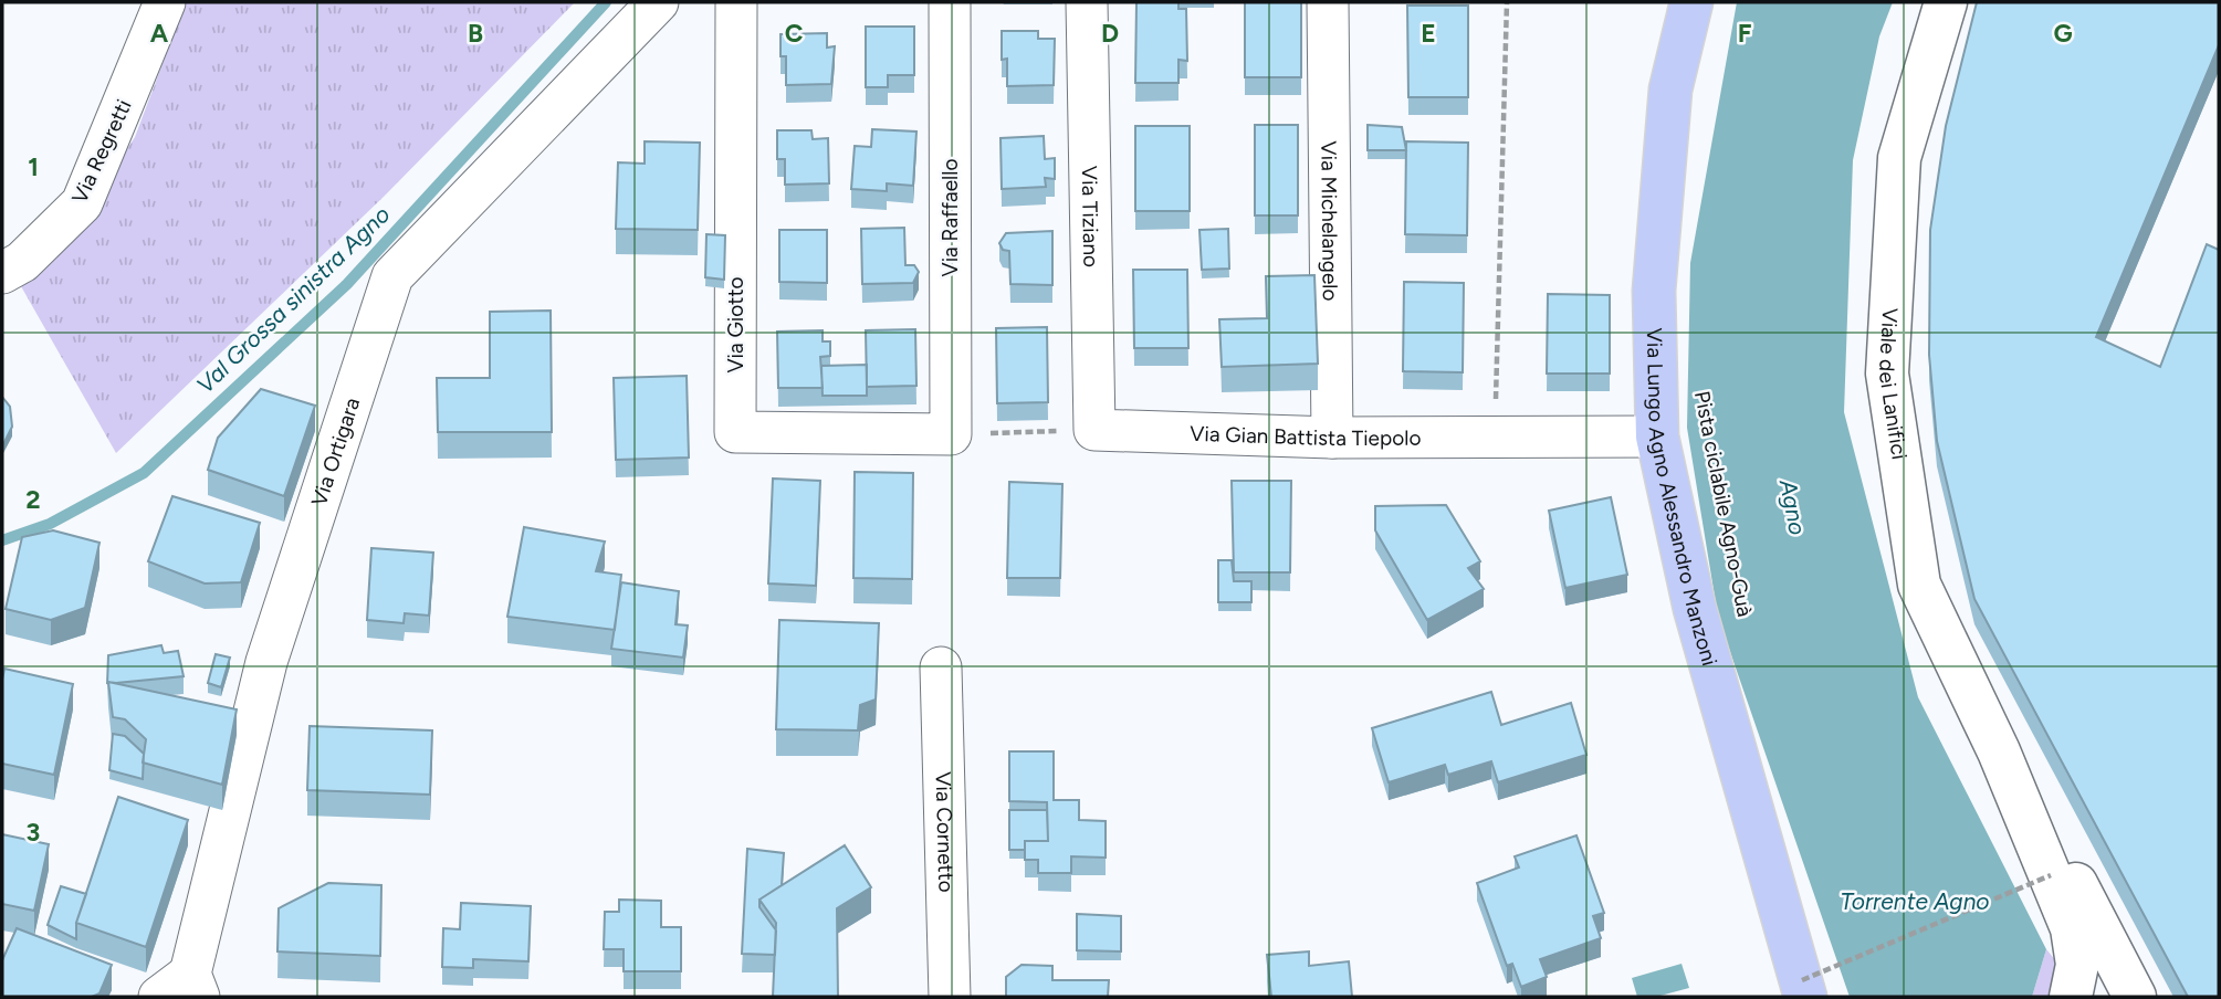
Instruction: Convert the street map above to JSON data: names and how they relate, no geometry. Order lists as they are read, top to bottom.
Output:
{
  "streets": {
    "main road": ["Viale dei Lanifici", "Via Lungo Agno Alessandro Manzoni"],
    "street": [
      "Via Regretti",
      "Via Tiziano",
      "Via Raffaello",
      "Via Michelangelo",
      "Via Giotto",
      "Via Gian Battista Tiepolo",
      "Via Ortigara",
      "Via Cornetto"
    ]
  },
  "crossings": [
    ["Via Tiziano", "Via Gian Battista Tiepolo"],
    ["Via Raffaello", "Via Giotto"],
    ["Via Michelangelo", "Via Gian Battista Tiepolo"],
    ["Via Gian Battista Tiepolo", "Via Lungo Agno Alessandro Manzoni"]
  ],
  "water": ["Val Grossa sinistra Agno", "Agno", "Torrente Agno"],
  "grid": {
    "columns": [
      "A",
      "B",
      "C",
      "D",
      "E",
      "F",
      "G"
    ],
    "rows": ["1", "2", "3"]
  }
}
